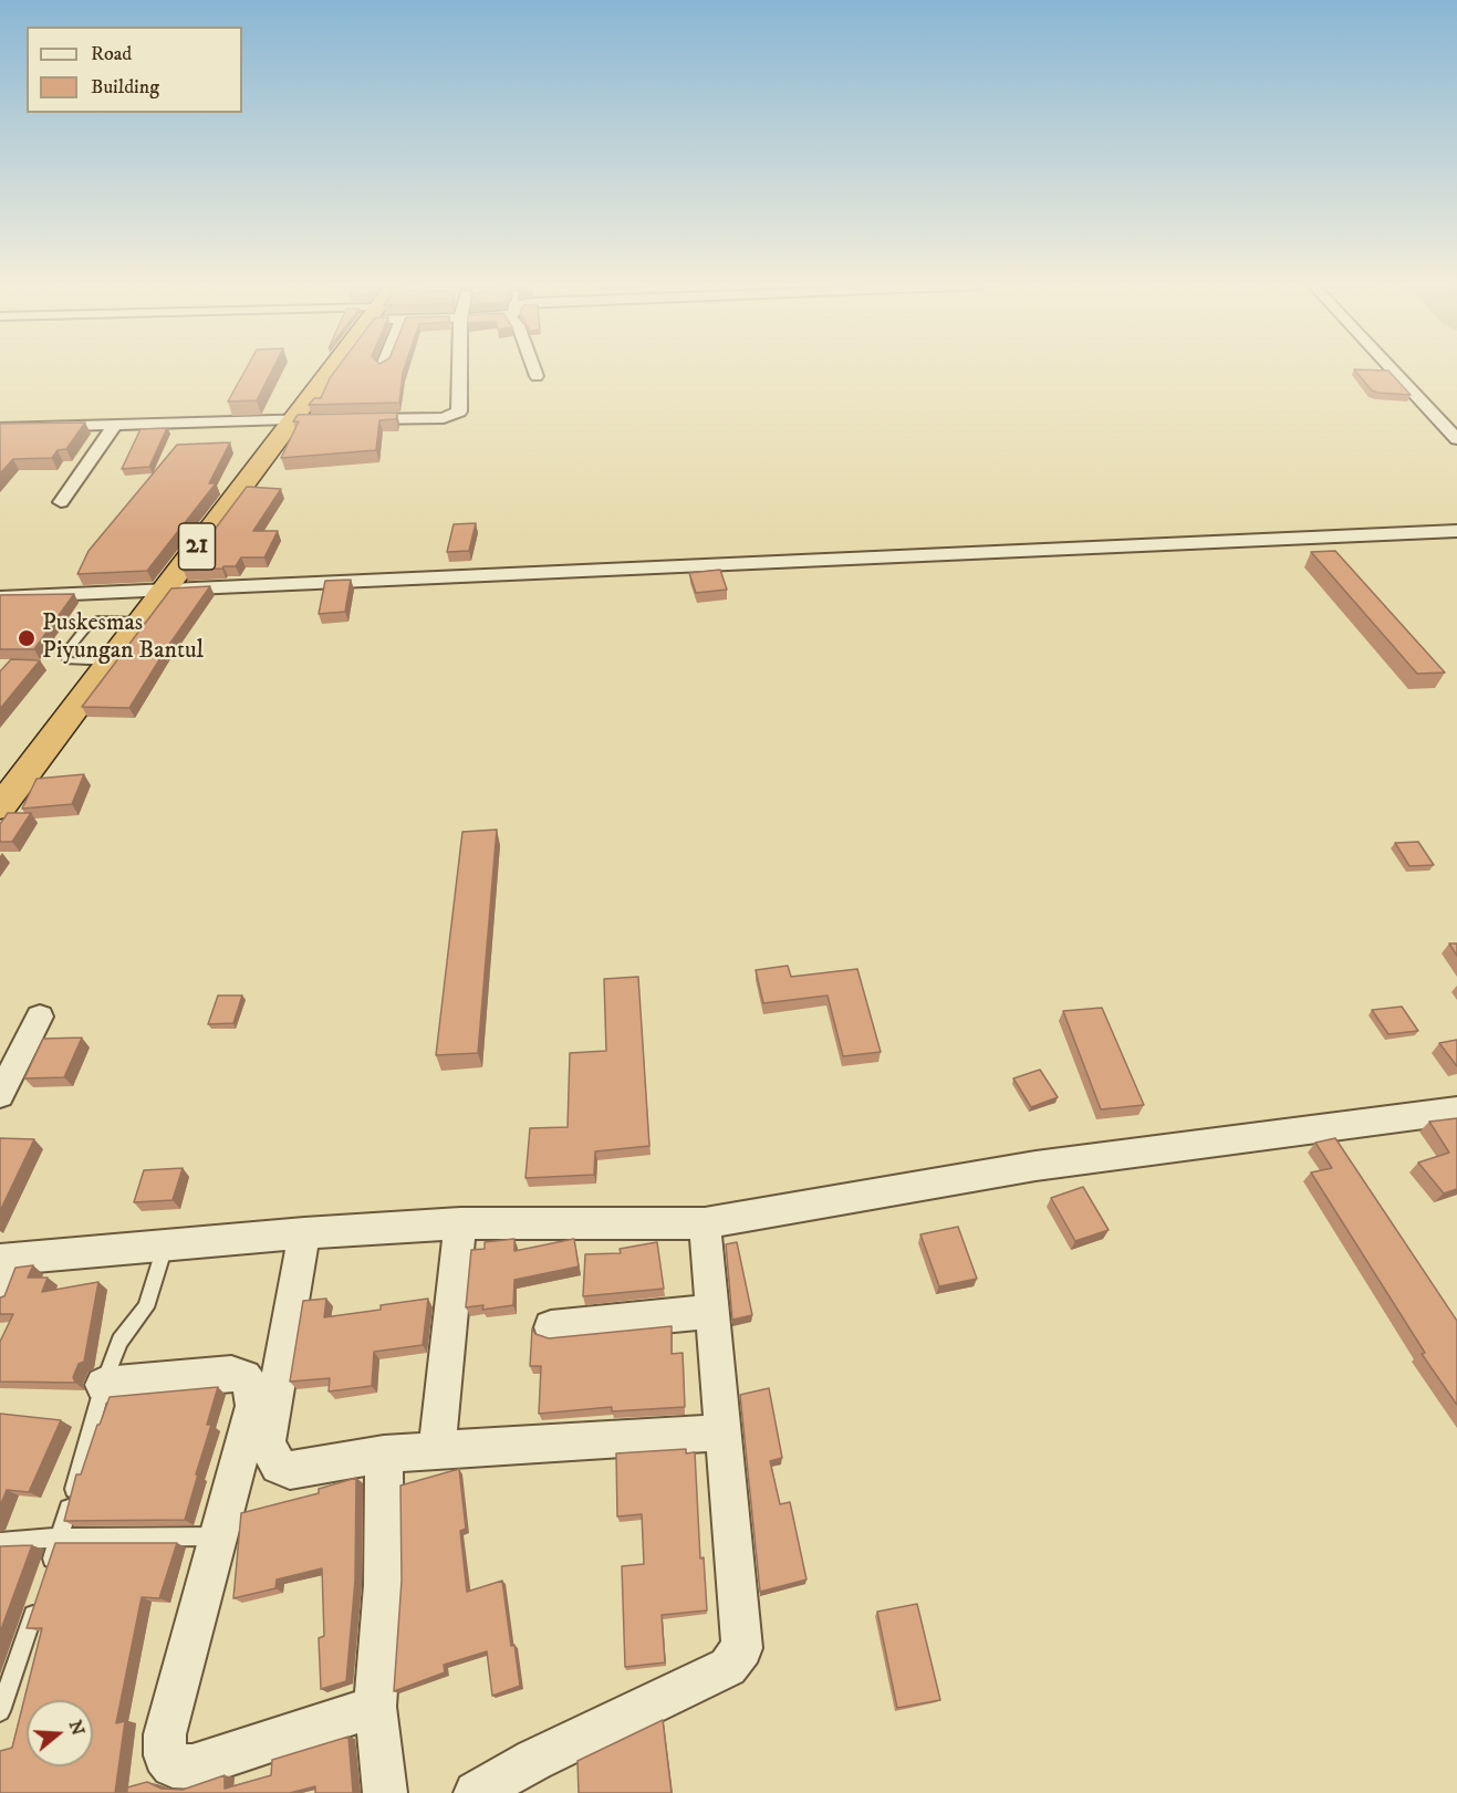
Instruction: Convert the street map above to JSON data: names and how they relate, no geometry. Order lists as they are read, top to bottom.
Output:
{
  "streets": {
    "highway": ["21"]
  },
  "places": ["Puskesmas Piyungan Bantul"],
  "legend": ["Road", "Building"],
  "north": "right"
}
